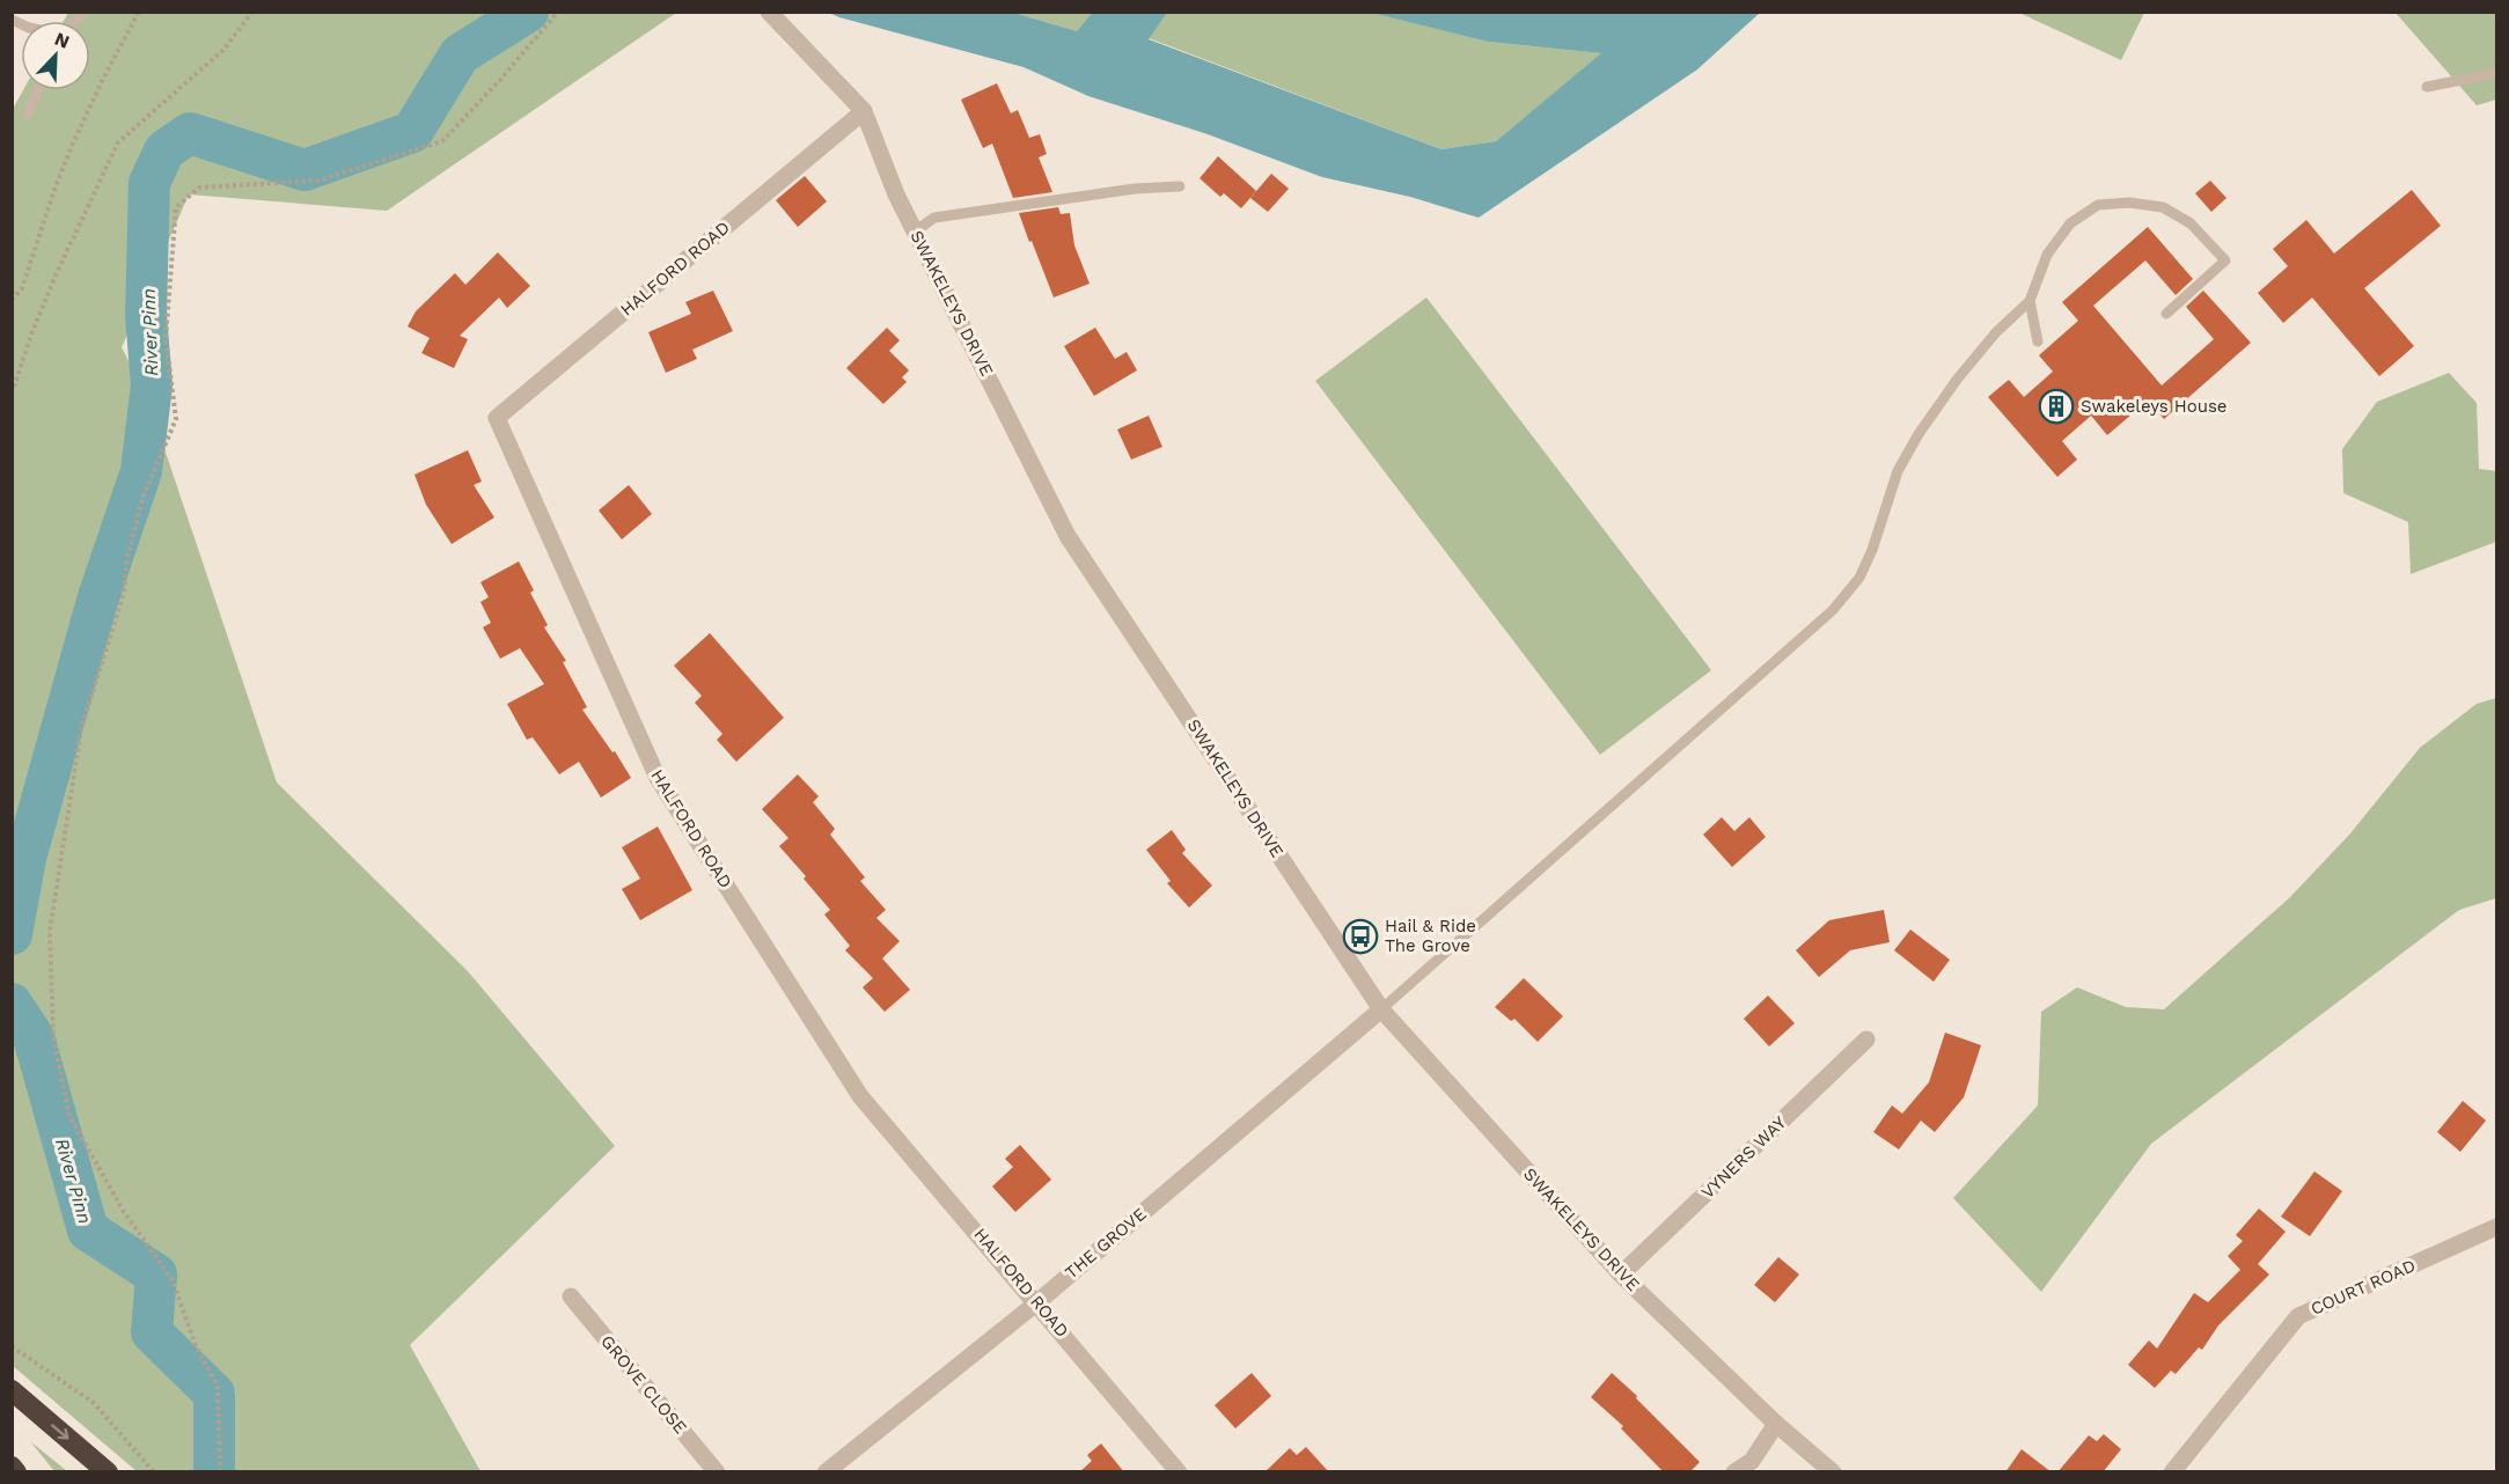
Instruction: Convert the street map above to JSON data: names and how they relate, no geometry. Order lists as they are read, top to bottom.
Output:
{
  "streets": {
    "street": [
      "HALFORD ROAD",
      "SWAKELEYS DRIVE",
      "VYNERS WAY",
      "THE GROVE",
      "COURT ROAD",
      "GROVE CLOSE"
    ]
  },
  "crossings": [
    ["HALFORD ROAD", "SWAKELEYS DRIVE"],
    ["HALFORD ROAD", "THE GROVE"],
    ["SWAKELEYS DRIVE", "VYNERS WAY"],
    ["SWAKELEYS DRIVE", "THE GROVE"]
  ],
  "water": ["River Pinn"],
  "places": {
    "building": ["Swakeleys House"],
    "bus stop": ["Hail & Ride The Grove"]
  },
  "north": "top right"
}
